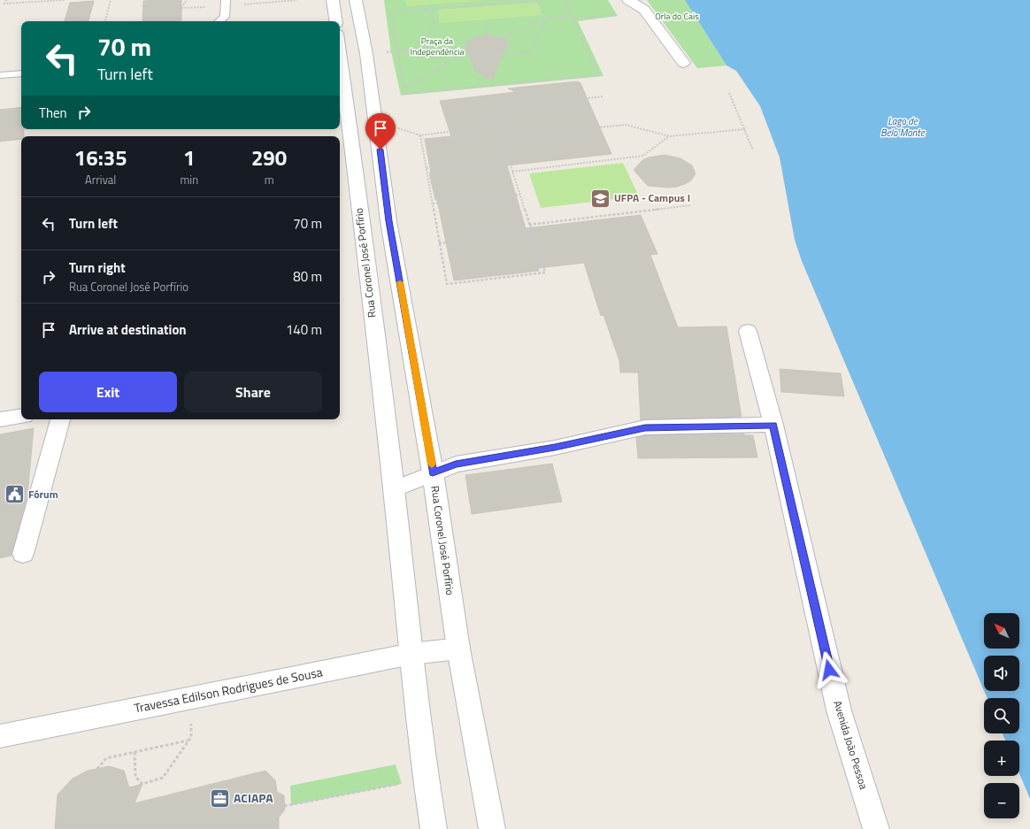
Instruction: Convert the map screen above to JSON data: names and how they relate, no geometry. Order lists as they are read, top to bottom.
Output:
{
  "streets": {
    "street": ["Rua Coronel José Porfírio", "Travessa Edilson Rodrigues de Sousa", "Avenida João Pessoa"]
  },
  "crossings": [
    ["Rua Coronel José Porfírio", "Travessa Edilson Rodrigues de Sousa"]
  ],
  "water": ["Lago de Belo Monte"],
  "parks": ["Orla do Cais", "Praça da Independência"],
  "places": {
    "school or university": ["UFPA - Campus I"],
    "public building": ["Fórum"],
    "office": ["ACIAPA"]
  },
  "north": "top left",
  "page": {
    "turn": ["70 m", "Turn left"],
    "then": "Then",
    "eta": [
      "16:35",
      "Arrival",
      "1",
      "min",
      "290",
      "m"
    ],
    "list": [
      {
        "name": "Turn left",
        "value": "70 m"
      },
      {
        "name": "Turn right",
        "note": "Rua Coronel José Porfírio",
        "value": "80 m"
      },
      {
        "name": "Arrive at destination",
        "value": "140 m"
      }
    ],
    "buttons": ["Exit", "Share"],
    "map_buttons": ["+", "−"]
  }
}
